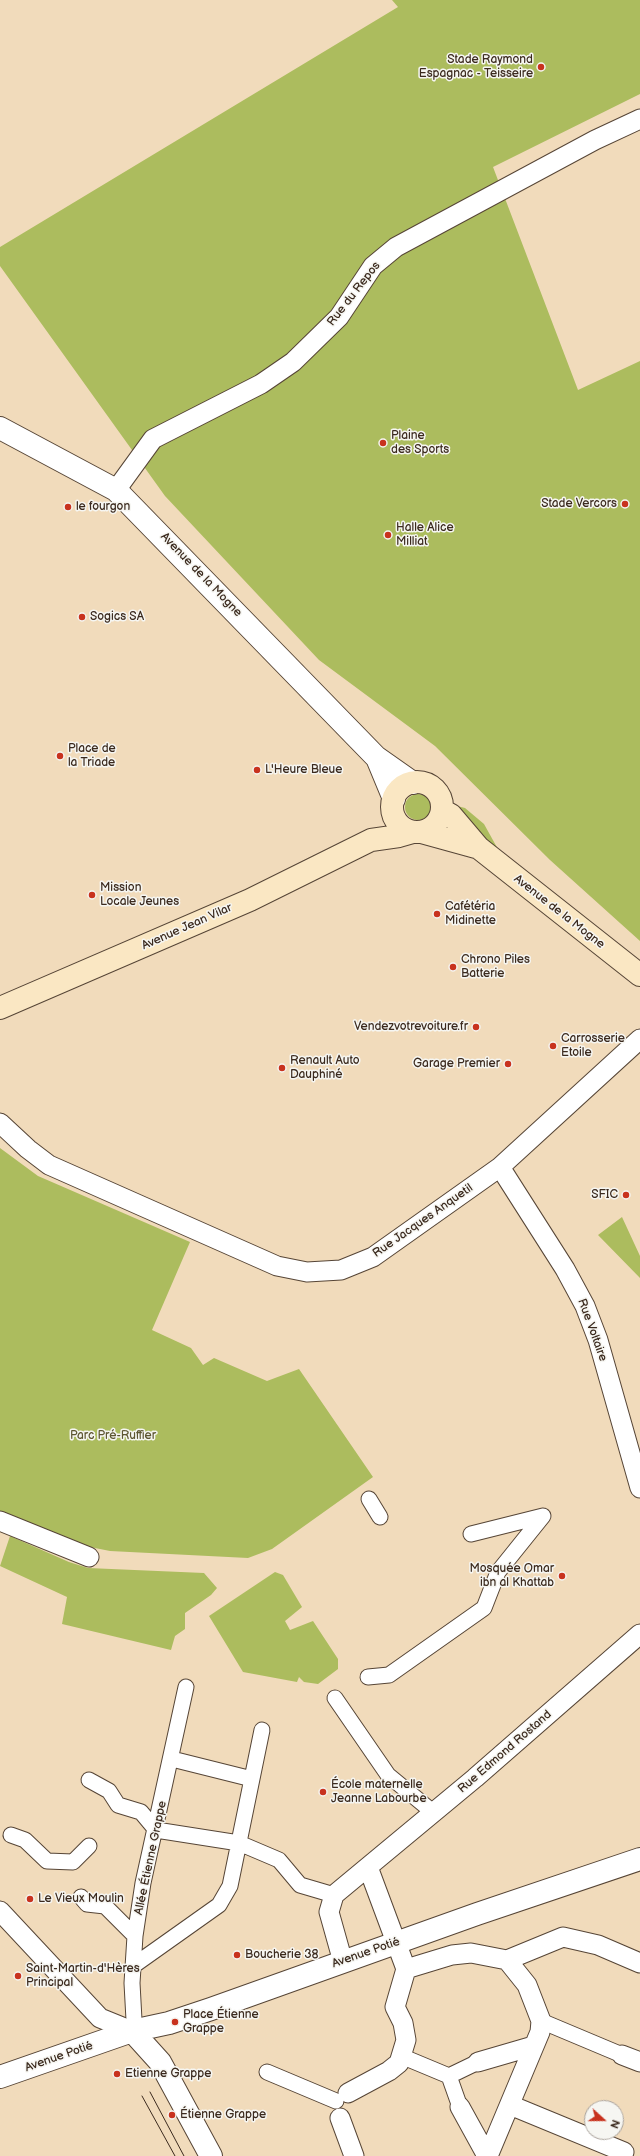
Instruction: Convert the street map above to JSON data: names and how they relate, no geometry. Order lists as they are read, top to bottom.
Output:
{
  "streets": {
    "main road": ["Avenue de la Mogne", "Avenue Jean Vilar"],
    "street": [
      "Rue du Repos",
      "Rue Jacques Anquetil",
      "Rue Voltaire",
      "Rue Edmond Rostand",
      "Allée Étienne Grappe",
      "Avenue Potié"
    ]
  },
  "crossings": [
    ["Rue du Repos", "Avenue de la Mogne"],
    ["Rue Jacques Anquetil", "Rue Voltaire"],
    ["Allée Étienne Grappe", "Avenue Potié"]
  ],
  "parks": ["Parc Pré-Ruffier"],
  "places": [
    "Stade Raymond Espagnac - Teisseire",
    "Plaine des Sports",
    "Stade Vercors",
    "le fourgon",
    "Halle Alice Milliat",
    "Sogics SA",
    "Place de la Triade",
    "L'Heure Bleue",
    "Mission Locale Jeunes",
    "Cafétéria Midinette",
    "Chrono Piles Batterie",
    "Vendezvotrevoiture.fr",
    "Carrosserie Etoile",
    "Garage Premier",
    "Renault Auto Dauphiné",
    "SFIC",
    "Mosquée Omar ibn al Khattab",
    "École maternelle Jeanne Labourbe",
    "Le Vieux Moulin",
    "Boucherie 38",
    "Saint-Martin-d'Hères Principal",
    "Place Étienne Grappe",
    "Etienne Grappe",
    "Étienne Grappe"
  ],
  "north": "right"
}
